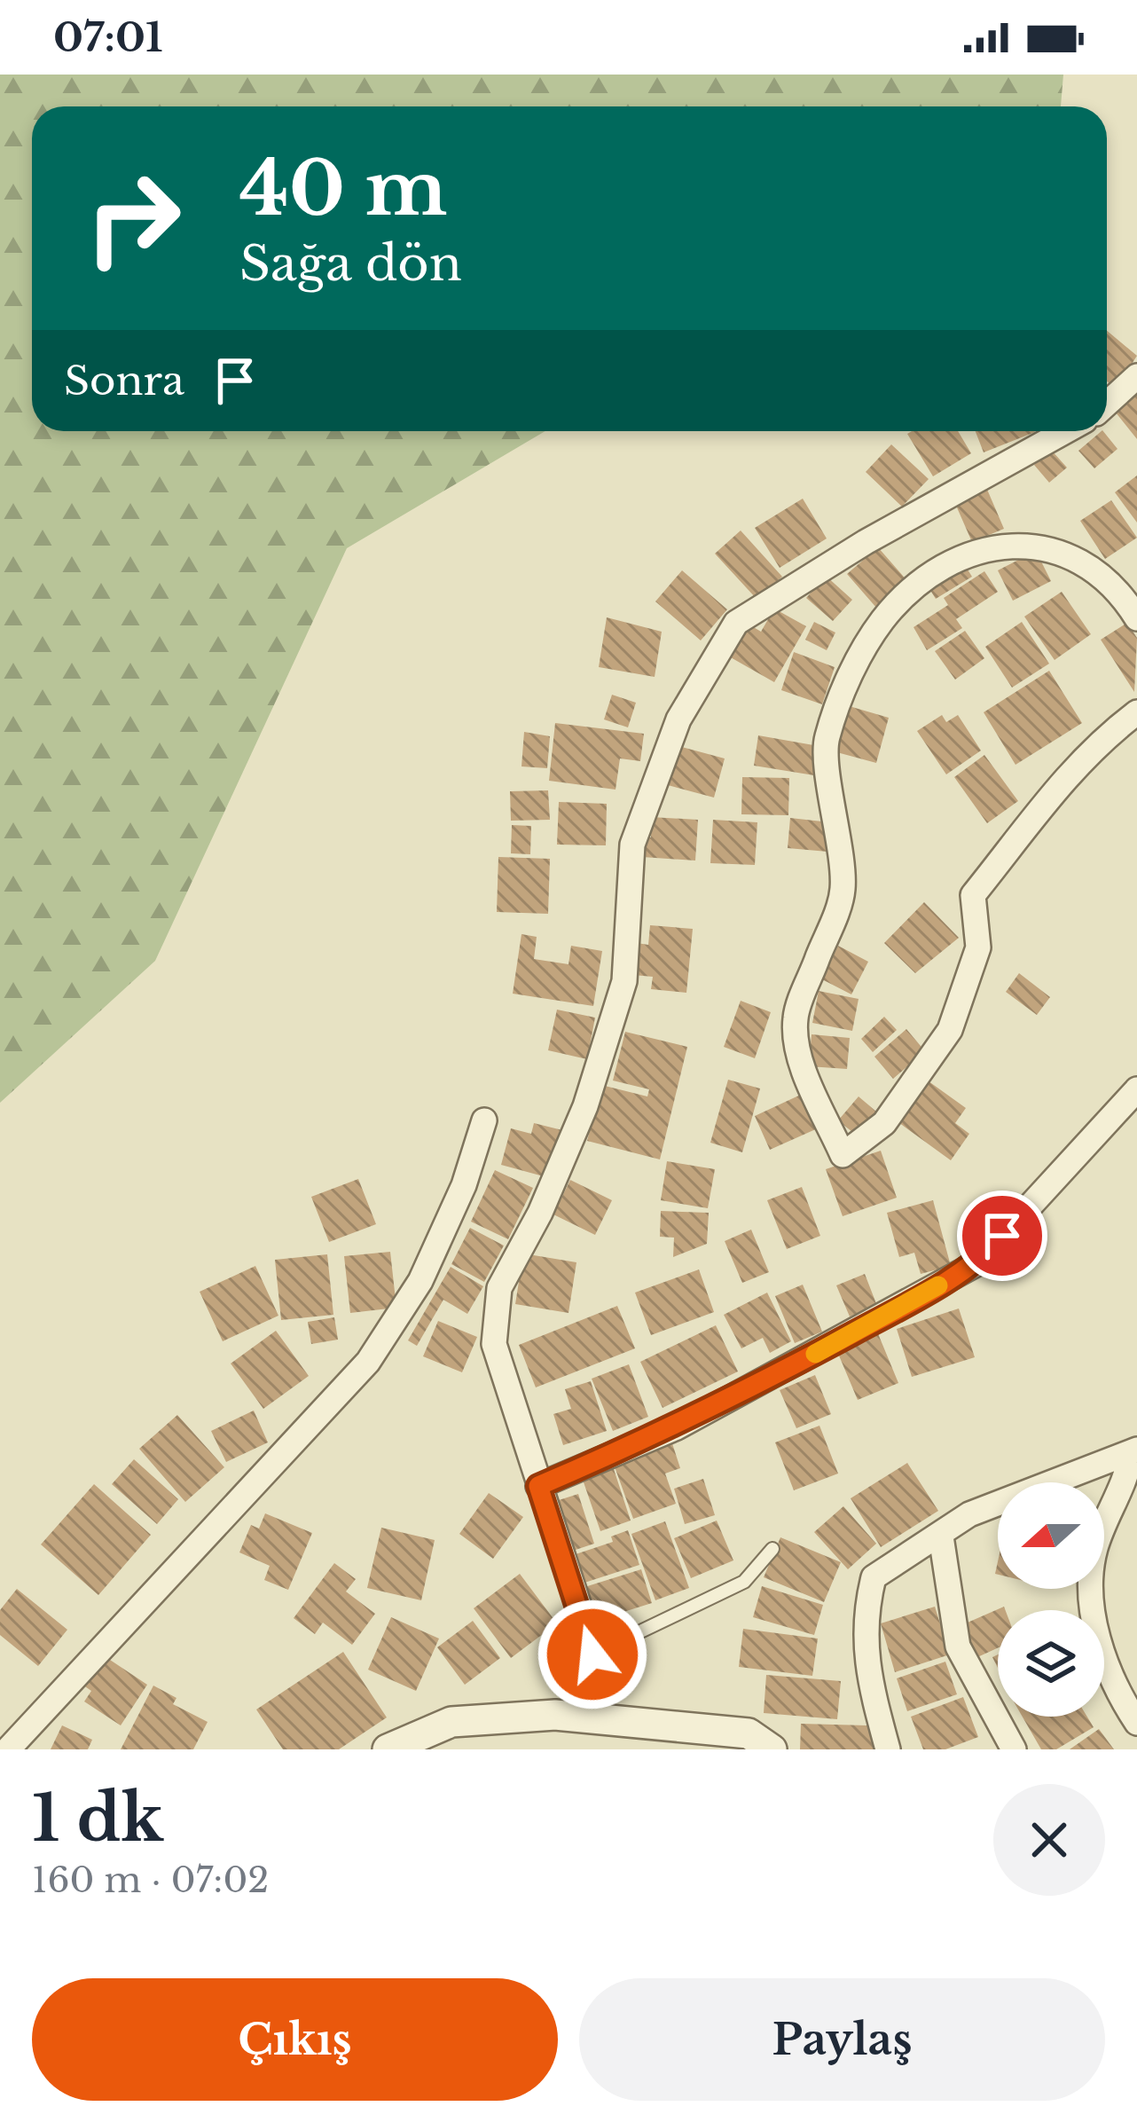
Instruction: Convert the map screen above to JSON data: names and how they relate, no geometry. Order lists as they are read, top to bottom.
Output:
{
  "north": "left",
  "page": {
    "status": "07:01",
    "turn": ["40 m", "Sağa dön"],
    "then": "Sonra",
    "heading": ["1 dk", "160 m · 07:02"],
    "buttons": ["Çıkış", "Paylaş"]
  }
}
